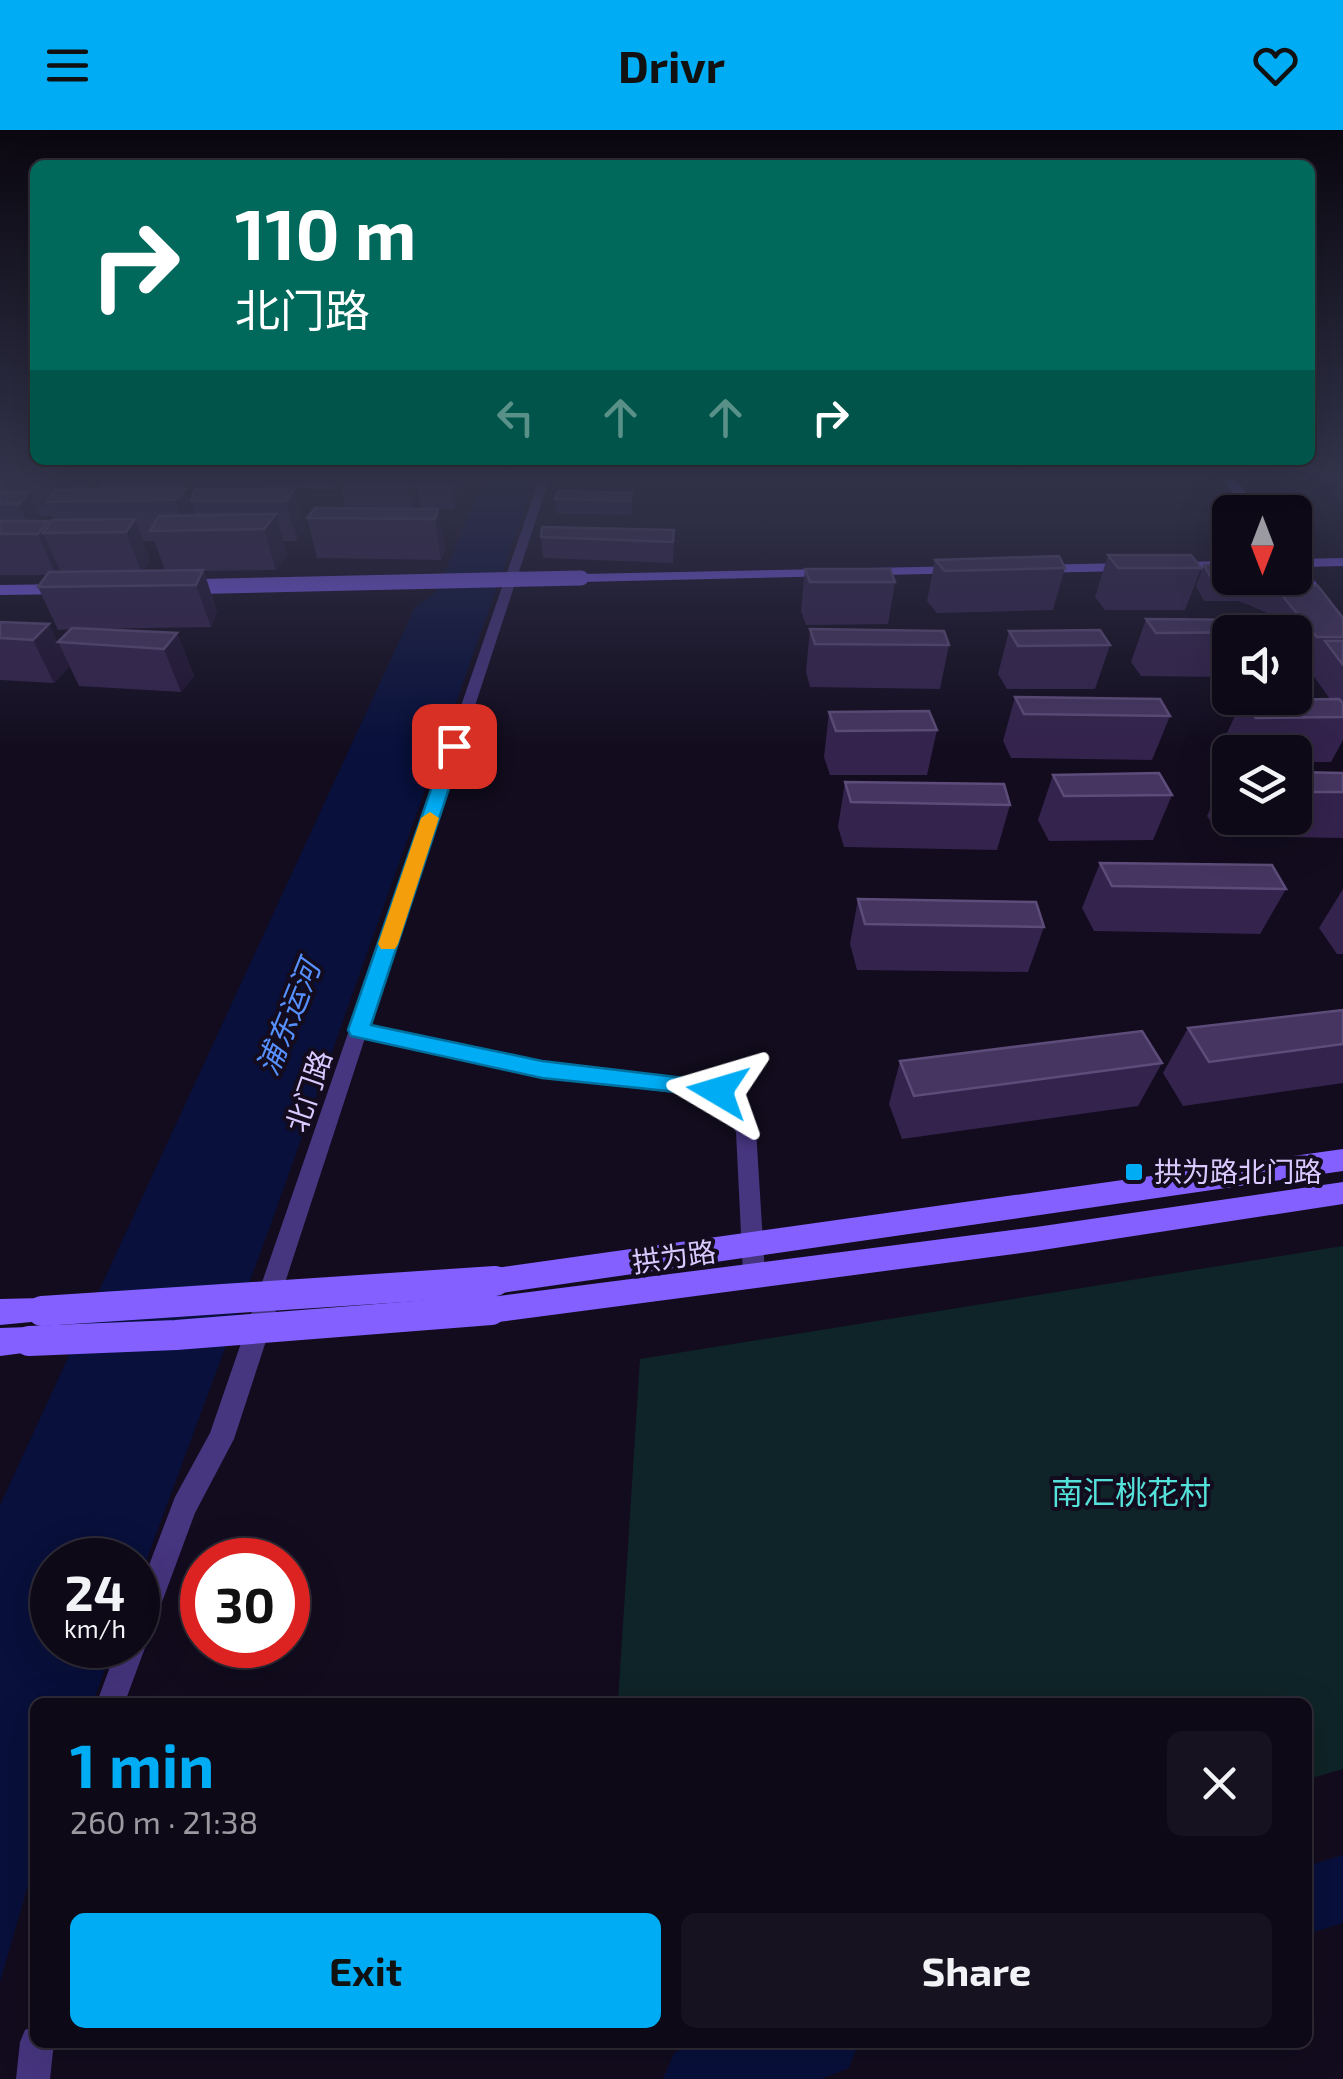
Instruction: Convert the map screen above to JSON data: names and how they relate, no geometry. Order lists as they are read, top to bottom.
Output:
{
  "streets": {
    "street": ["北门路", "拱为路"]
  },
  "water": ["浦东运河"],
  "parks": ["南汇桃花村"],
  "places": {
    "transit": ["拱为路北门路"]
  },
  "north": "bottom",
  "page": {
    "header": "Drivr",
    "turn": ["110 m", "北门路"],
    "speed": "24 km/h",
    "limit": "30",
    "heading": ["1 min", "260 m · 21:38"],
    "buttons": ["Exit", "Share"]
  }
}
